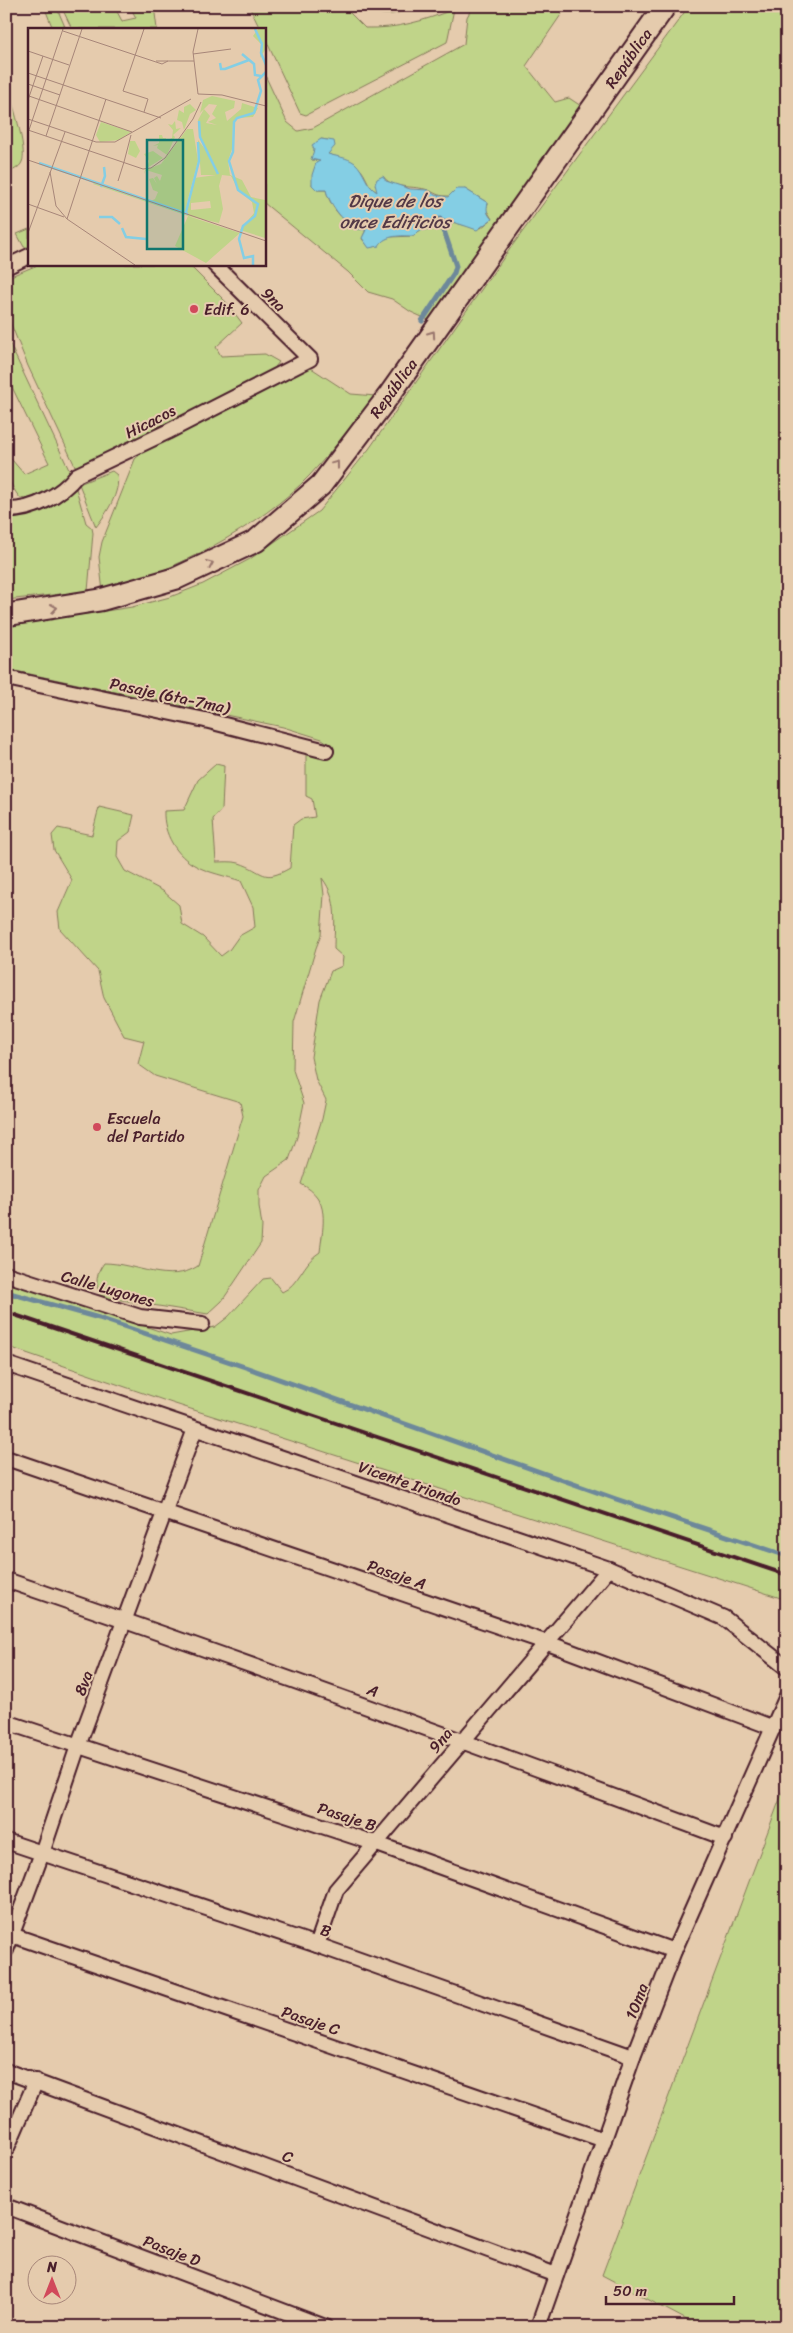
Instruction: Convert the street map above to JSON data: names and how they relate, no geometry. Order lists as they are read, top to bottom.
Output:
{
  "streets": {
    "main road": ["República"],
    "street": [
      "9na",
      "Hicacos",
      "Pasaje (6ta-7ma)",
      "Calle Lugones",
      "Vicente Iriondo",
      "Pasaje A",
      "8va",
      "A",
      "Pasaje B",
      "B",
      "10ma",
      "Pasaje C",
      "C",
      "Pasaje D"
    ]
  },
  "crossings": [
    ["9na", "Hicacos"],
    ["9na", "Vicente Iriondo"],
    ["9na", "Pasaje A"],
    ["9na", "A"],
    ["9na", "Pasaje B"],
    ["9na", "B"],
    ["Vicente Iriondo", "8va"],
    ["Pasaje A", "8va"],
    ["Pasaje A", "10ma"],
    ["8va", "A"],
    ["8va", "Pasaje B"],
    ["8va", "B"],
    ["8va", "Pasaje C"],
    ["A", "10ma"],
    ["Pasaje B", "10ma"],
    ["B", "10ma"],
    ["10ma", "Pasaje C"],
    ["10ma", "C"]
  ],
  "one_way": ["República"],
  "water": ["Dique de los once Edificios"],
  "places": ["Edif. 6", "Escuela del Partido"],
  "scale_bar": "50 m",
  "north": "top"
}
